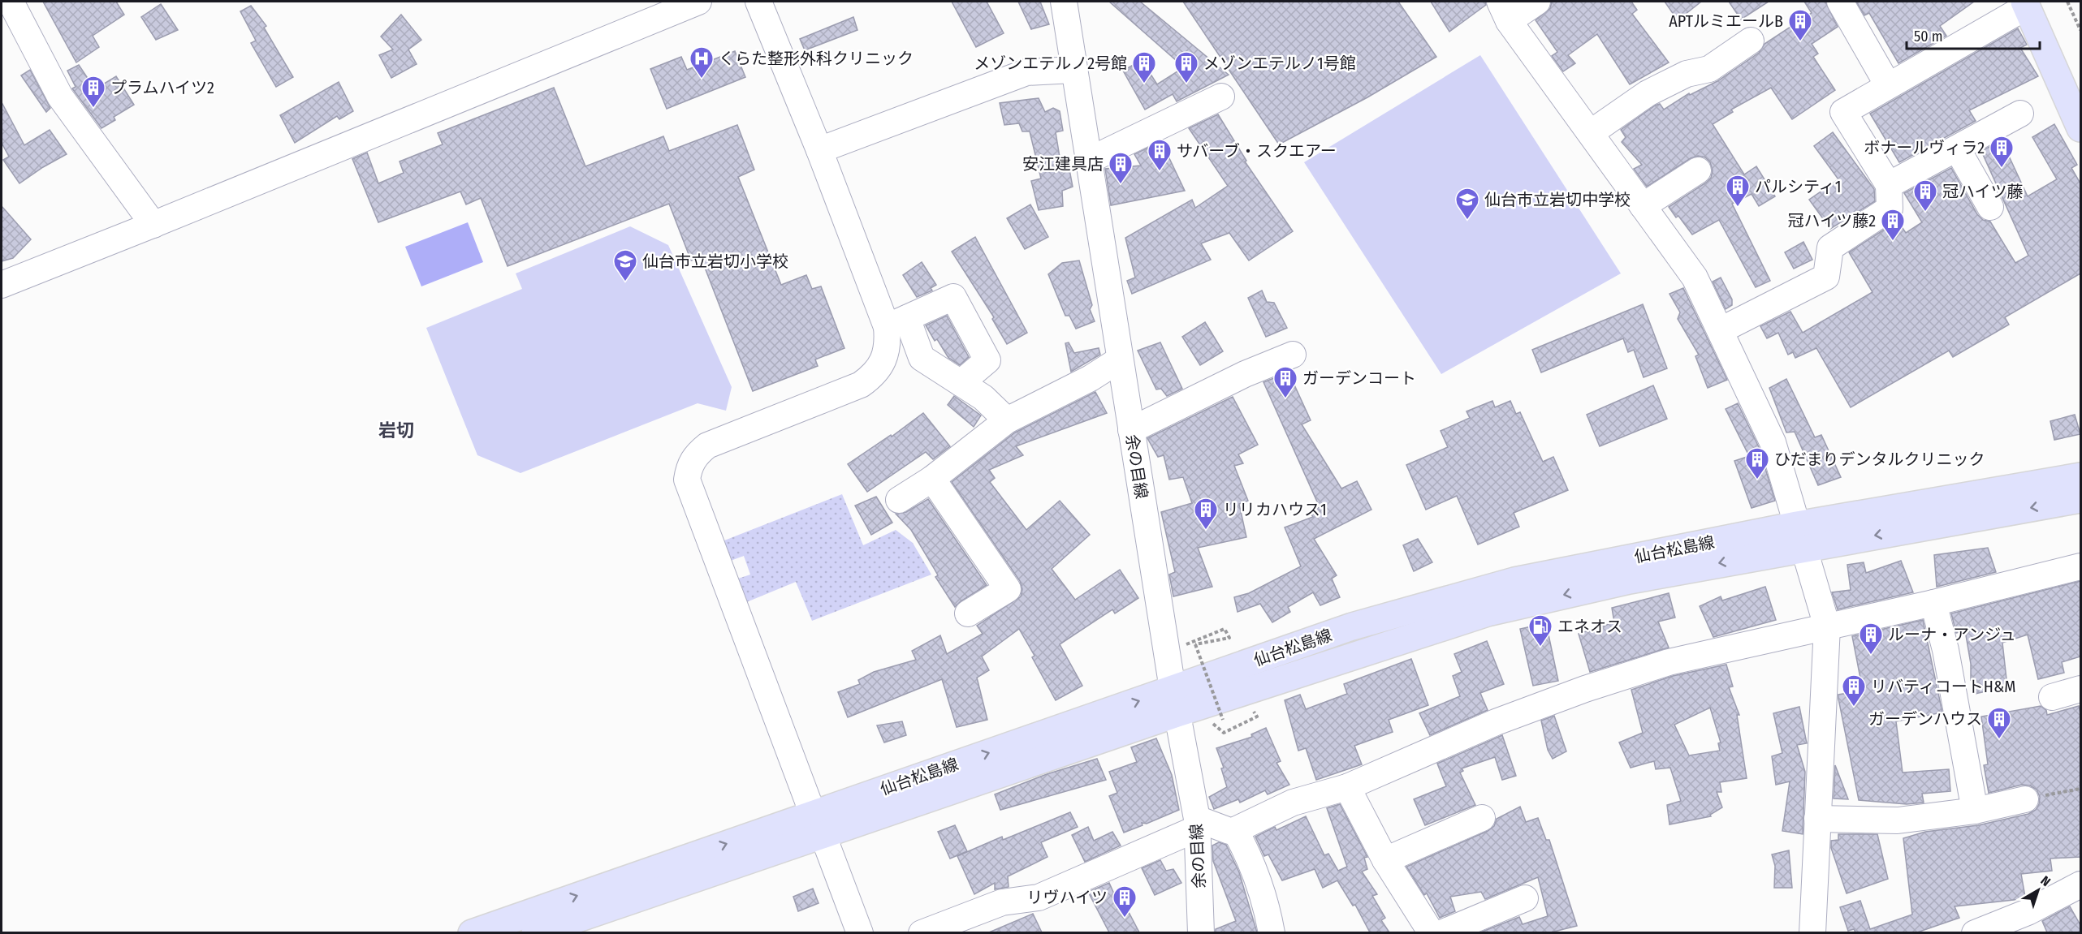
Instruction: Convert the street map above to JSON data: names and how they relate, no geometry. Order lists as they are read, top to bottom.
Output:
{
  "streets": {
    "main road": ["仙台松島線"],
    "street": ["余の目線"]
  },
  "crossings": [
    ["余の目線", "仙台松島線"]
  ],
  "districts": ["岩切"],
  "places": {
    "building": [
      "APTルミエールB",
      "メゾンエテルノ2号館",
      "メゾンエテルノ1号館",
      "プラムハイツ2",
      "ボナールヴィラ2",
      "サバーブ・スクエアー",
      "安江建具店",
      "パルシティ1",
      "冠ハイツ藤",
      "冠ハイツ藤2",
      "ガーデンコート",
      "ひだまりデンタルクリニック",
      "リリカハウス1",
      "ルーナ・アンジュ",
      "リバティコートH&M",
      "ガーデンハウス",
      "リヴハイツ"
    ],
    "hospital": ["くらた整形外科クリニック"],
    "school or university": ["仙台市立岩切中学校", "仙台市立岩切小学校"],
    "fuel station": ["エネオス"]
  },
  "scale_bar": "50 m",
  "north": "top right"
}
